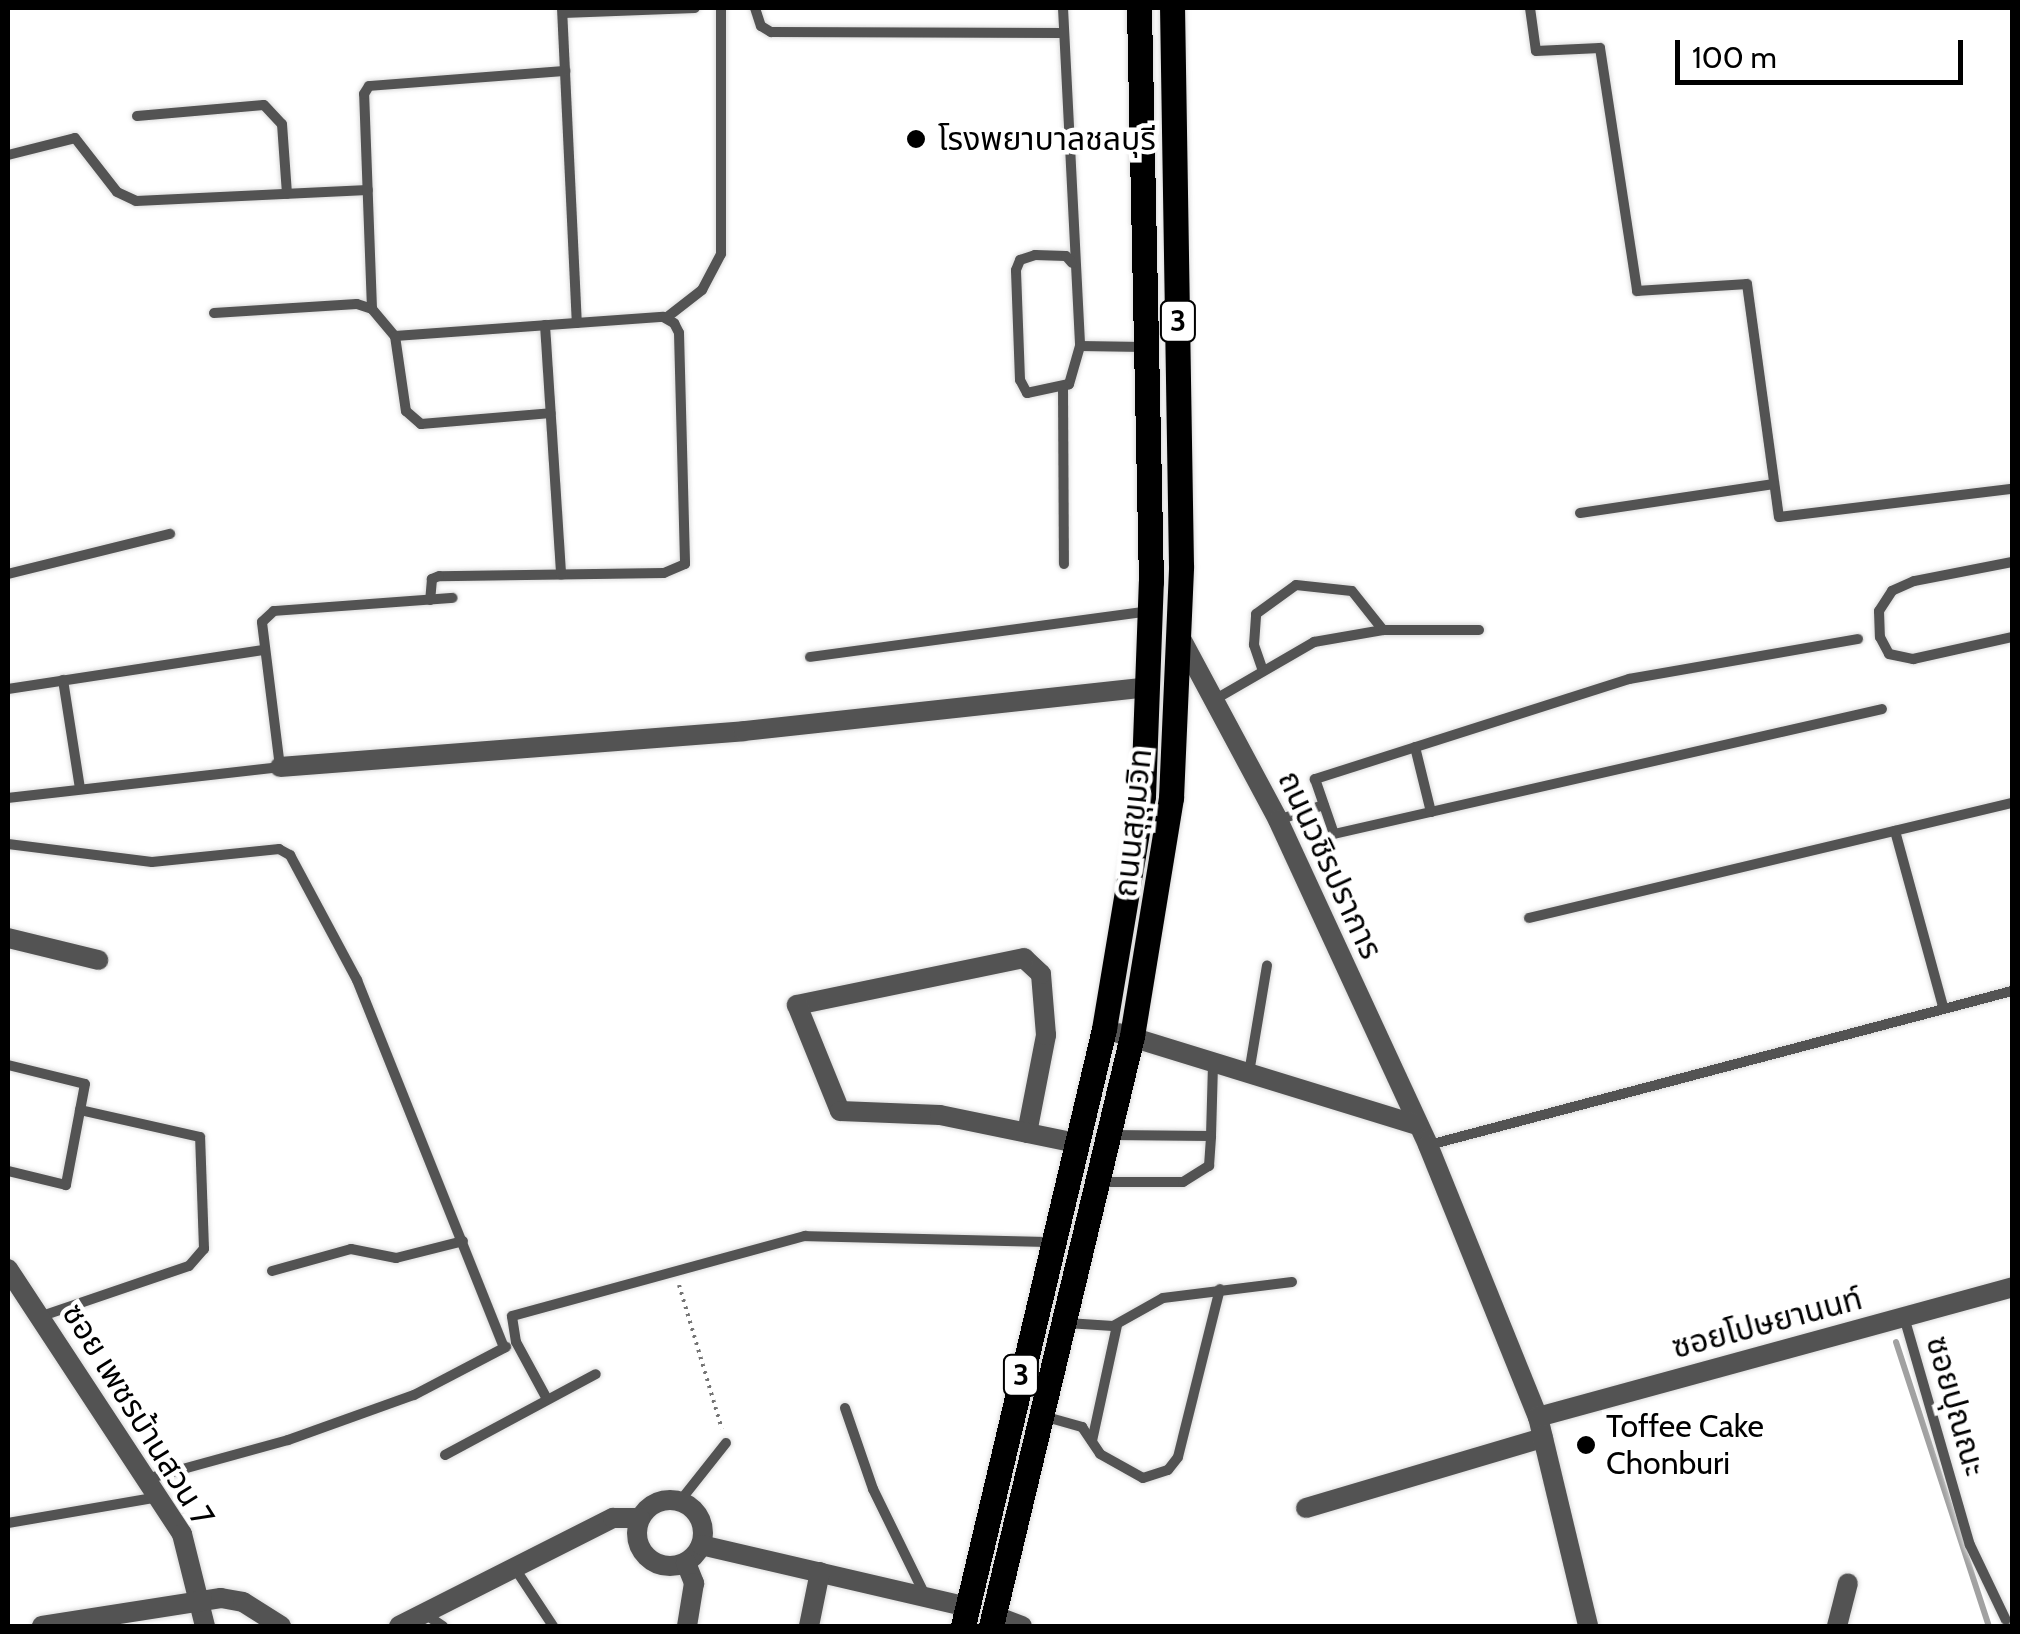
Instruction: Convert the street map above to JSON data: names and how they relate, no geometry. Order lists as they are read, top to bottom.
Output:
{
  "streets": {
    "main road": ["3", "ถนนสุขุมวิท"],
    "street": ["ถนนวชิรปราการ", "ซอยโปษยานนท์", "ซอย เพชรบ้านสวน 7"],
    "lane": ["ซอยปุณณะ"]
  },
  "crossings": [
    ["ถนนสุขุมวิท", "ถนนวชิรปราการ"],
    ["ถนนวชิรปราการ", "ซอยโปษยานนท์"],
    ["ซอยโปษยานนท์", "ซอยปุณณะ"]
  ],
  "places": ["โรงพยาบาลชลบุรี", "Toffee Cake Chonburi"],
  "scale_bar": "100 m"
}
